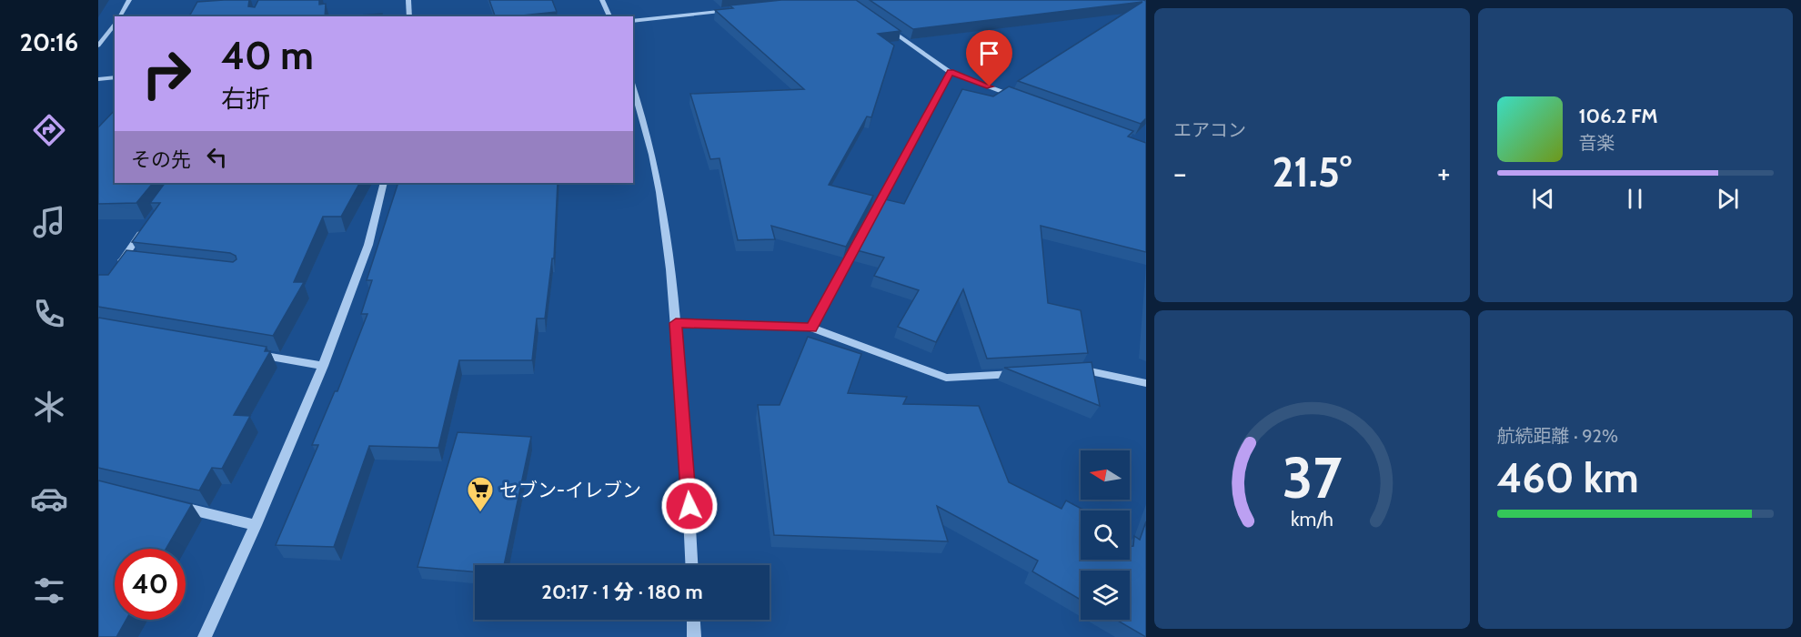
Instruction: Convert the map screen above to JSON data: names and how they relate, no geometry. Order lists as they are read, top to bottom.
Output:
{
  "places": {
    "supermarket": ["セブン-イレブン"]
  },
  "north": "left",
  "page": {
    "tabs": "20:16",
    "tile": [
      "エアコン",
      ["航続距離 · 92%", "460 km"]
    ],
    "turn": ["40 m", "右折"],
    "song": ["106.2 FM", "音楽"],
    "then": "その先",
    "heat": ["−", "21.5°", "+"],
    "limit": "40",
    "trip": "20:17 · 1 分 · 180 m",
    "gauge": ["37", "km/h"]
  }
}
